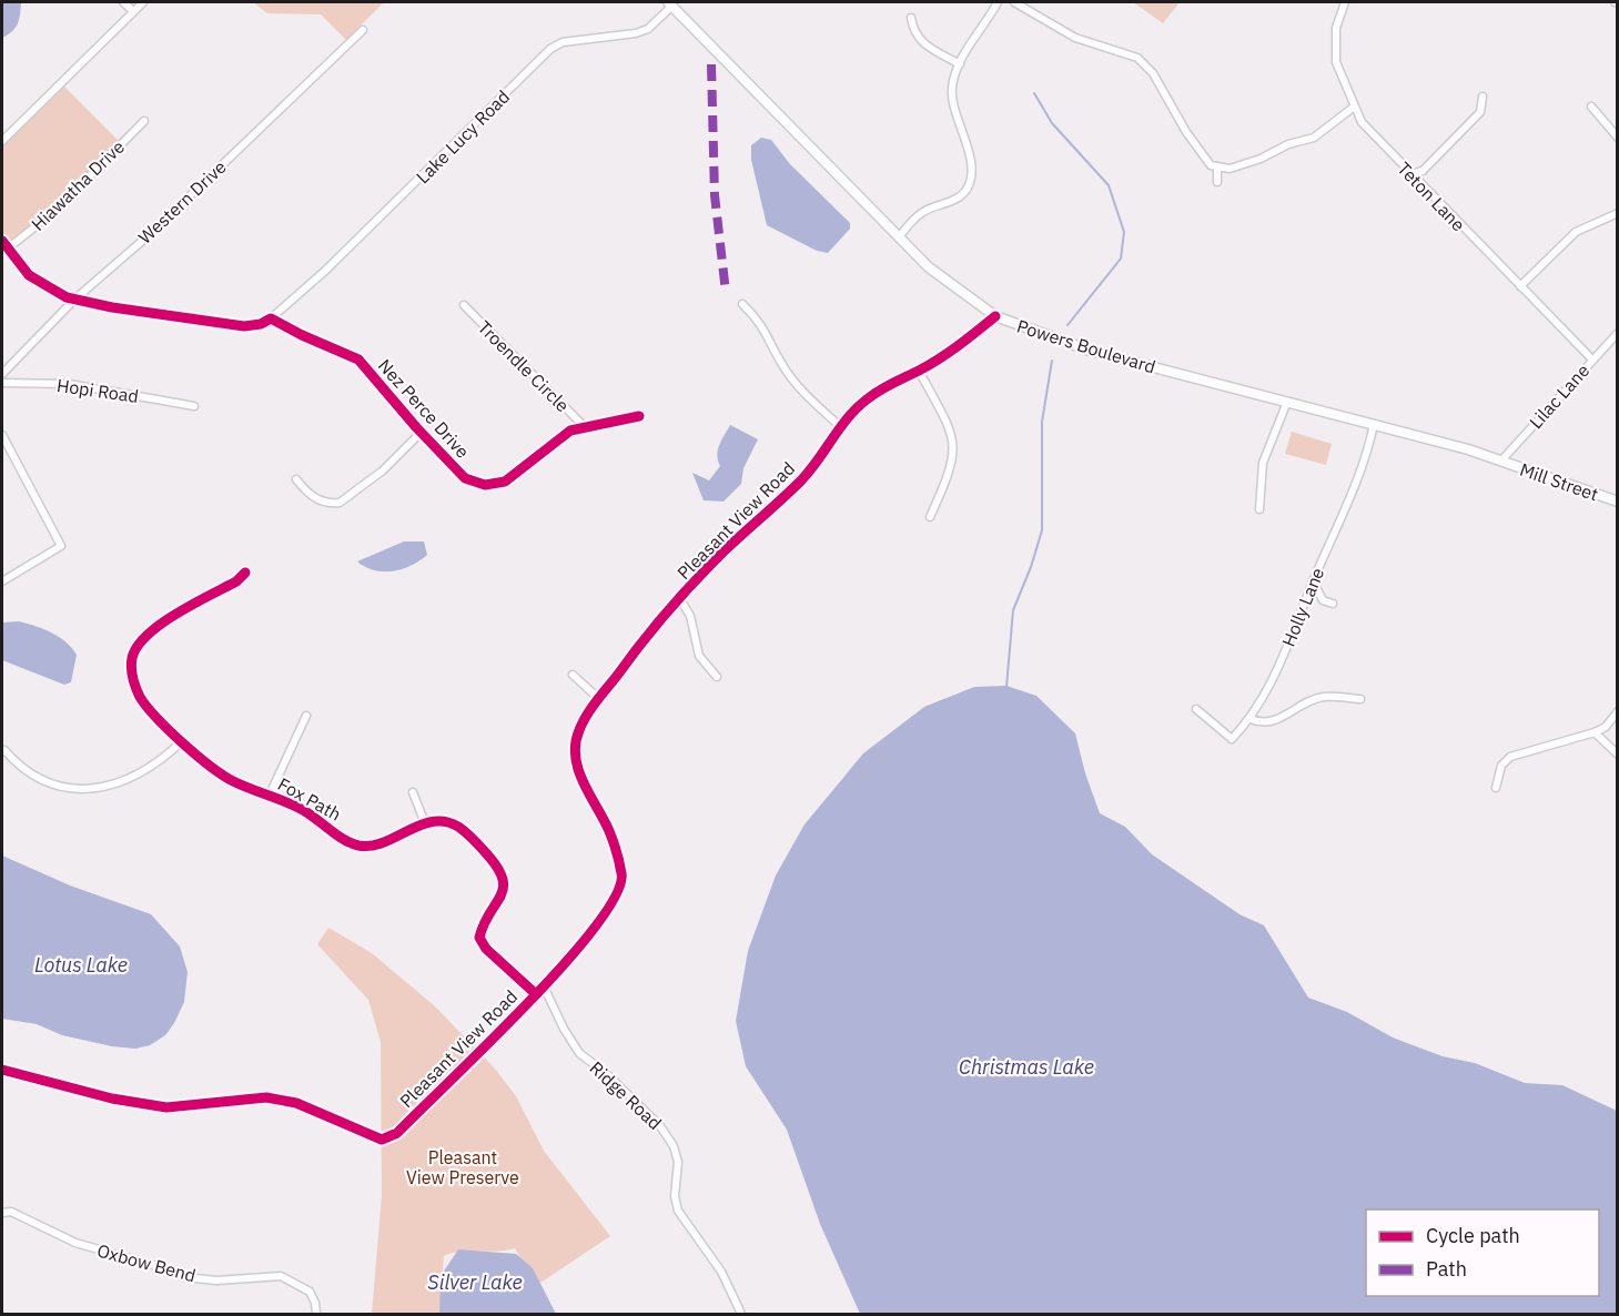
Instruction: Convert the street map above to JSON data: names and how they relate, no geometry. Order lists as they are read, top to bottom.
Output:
{
  "streets": {
    "main road": ["Powers Boulevard", "Mill Street"],
    "street": [
      "Lake Lucy Road",
      "Hiawatha Drive",
      "Teton Lane",
      "Western Drive",
      "Troendle Circle",
      "Hopi Road",
      "Lilac Lane",
      "Nez Perce Drive",
      "Pleasant View Road",
      "Holly Lane",
      "Fox Path",
      "Ridge Road",
      "Oxbow Bend"
    ]
  },
  "crossings": [
    ["Lake Lucy Road", "Powers Boulevard"],
    ["Lake Lucy Road", "Nez Perce Drive"],
    ["Teton Lane", "Lilac Lane"],
    ["Powers Boulevard", "Lilac Lane"],
    ["Powers Boulevard", "Mill Street"],
    ["Powers Boulevard", "Pleasant View Road"],
    ["Powers Boulevard", "Holly Lane"],
    ["Troendle Circle", "Nez Perce Drive"],
    ["Lilac Lane", "Mill Street"],
    ["Pleasant View Road", "Fox Path"],
    ["Pleasant View Road", "Ridge Road"]
  ],
  "water": ["Lotus Lake", "Christmas Lake", "Silver Lake"],
  "parks": ["Pleasant View Preserve"],
  "legend": ["Cycle path", "Path"]
}
